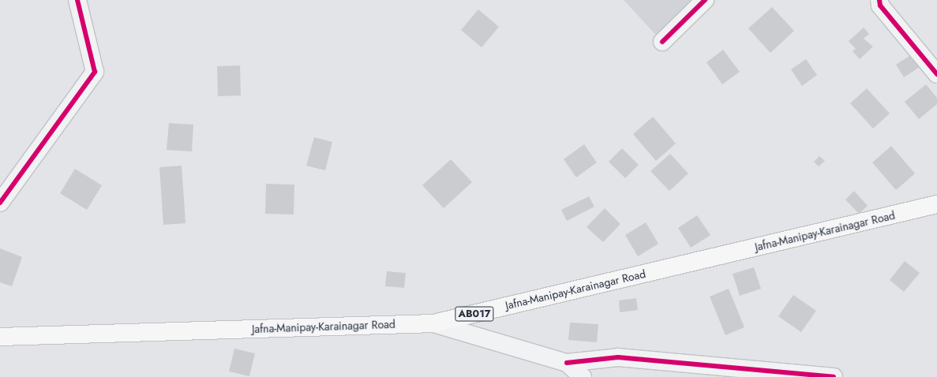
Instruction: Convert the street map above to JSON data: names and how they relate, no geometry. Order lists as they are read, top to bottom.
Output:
{
  "streets": {
    "main road": ["Jafna-Manipay-Karainagar Road", "AB017"]
  }
}
